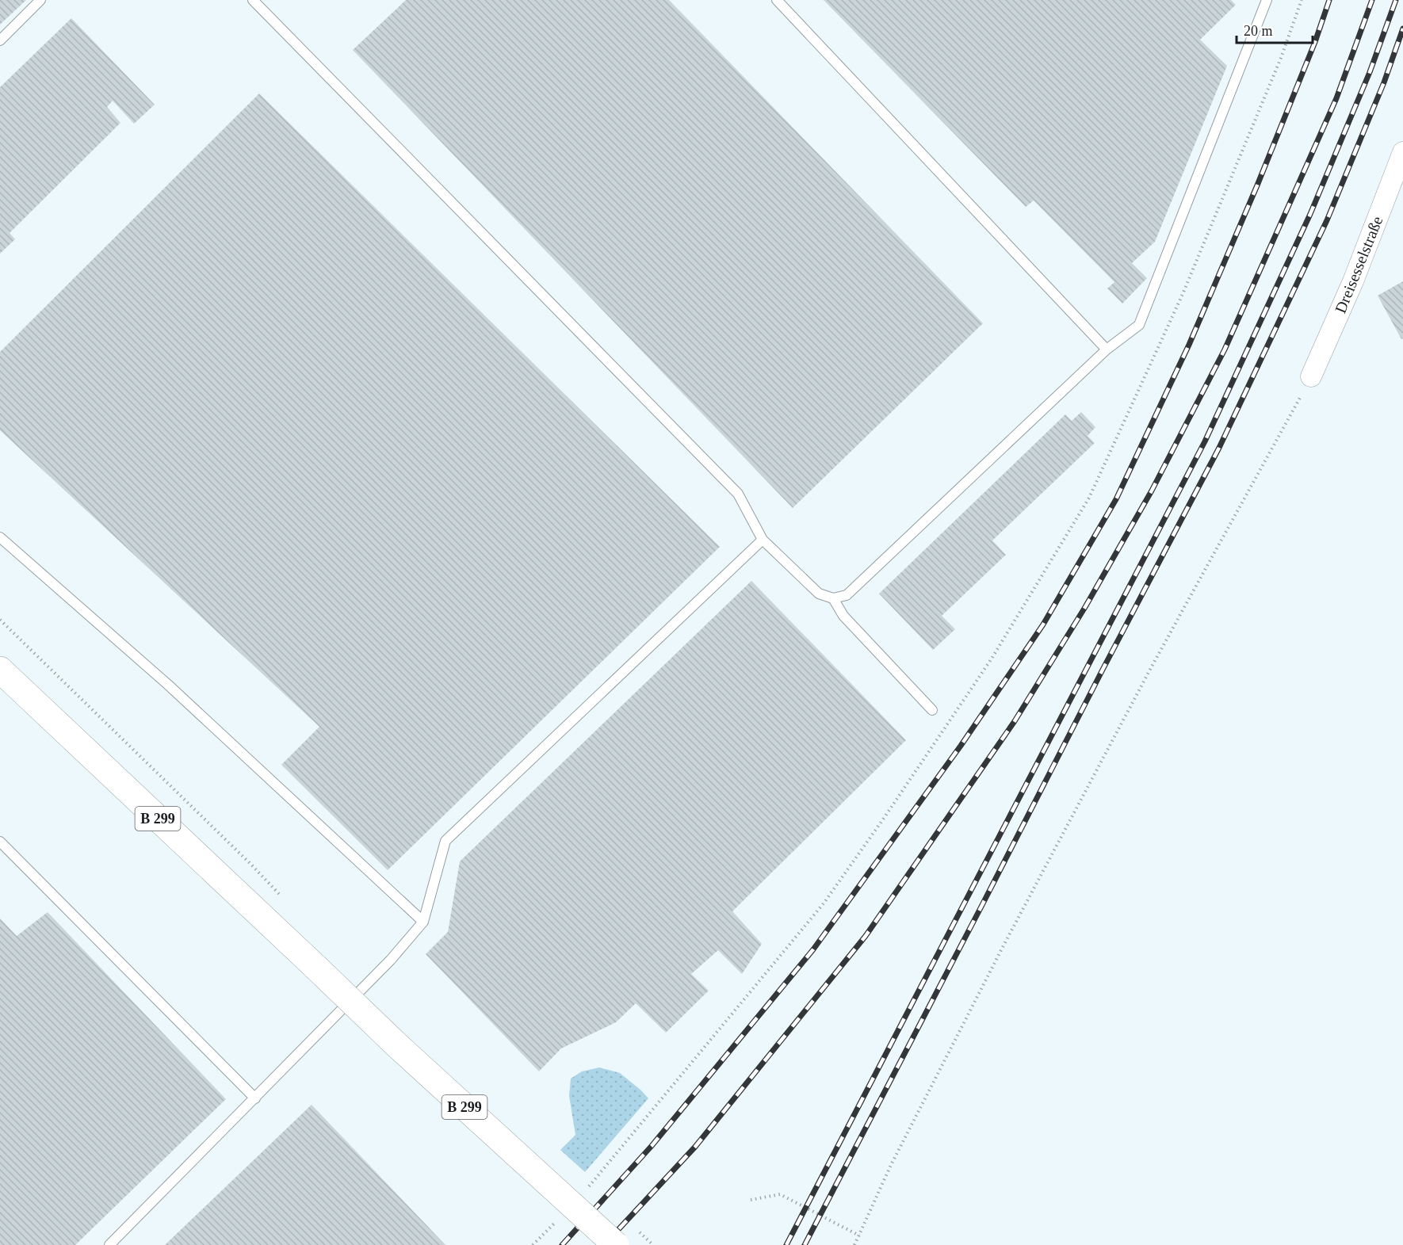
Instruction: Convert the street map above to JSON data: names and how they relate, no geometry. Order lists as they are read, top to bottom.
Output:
{
  "streets": {
    "main road": ["B 299"],
    "street": ["Dreisesselstraße"]
  },
  "scale_bar": "20 m"
}
